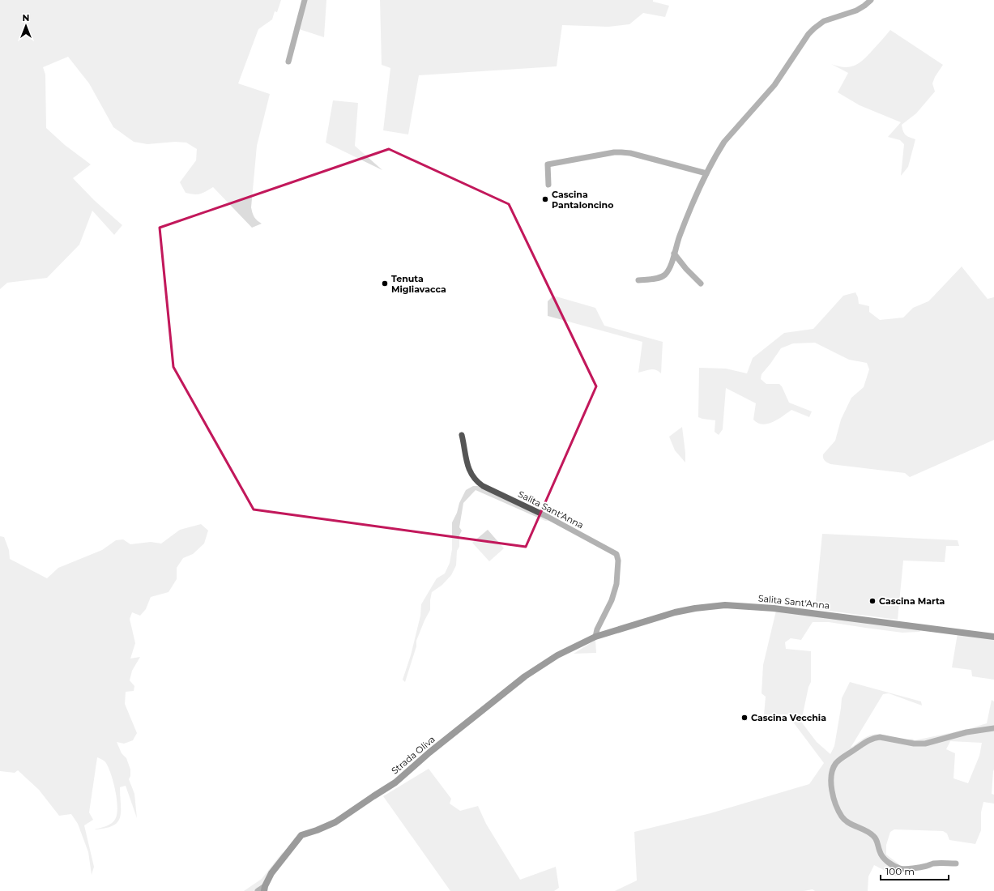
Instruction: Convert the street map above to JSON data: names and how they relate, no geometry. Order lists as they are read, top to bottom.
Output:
{
  "streets": {
    "street": ["Salita Sant'Anna", "Strada Oliva"]
  },
  "crossings": [
    ["Salita Sant'Anna", "Strada Oliva"]
  ],
  "places": [
    "Cascina Pantaloncino",
    "Tenuta Migliavacca",
    "Cascina Marta",
    "Cascina Vecchia"
  ],
  "scale_bar": "100 m",
  "north": "top"
}
